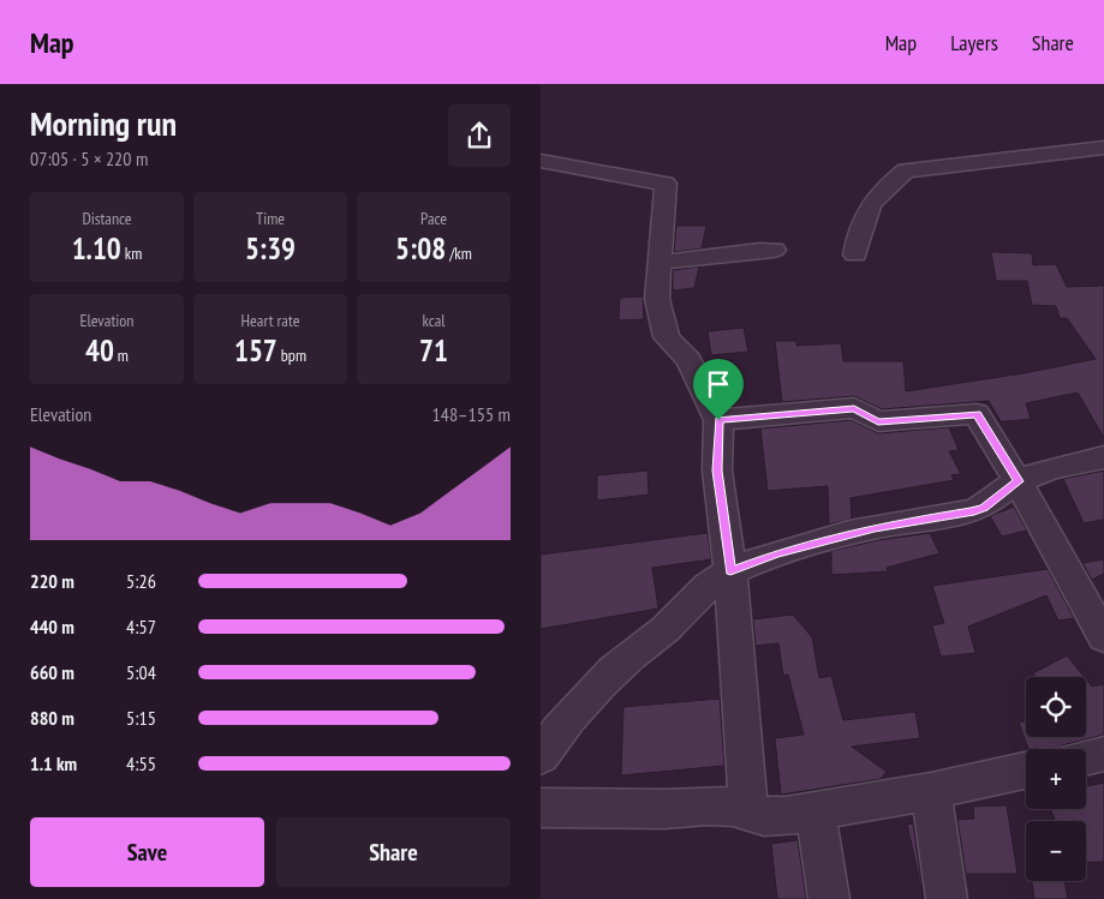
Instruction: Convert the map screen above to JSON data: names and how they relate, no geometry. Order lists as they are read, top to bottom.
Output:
{
  "page": {
    "header": "Map",
    "nav": ["Map", "Layers", "Share"],
    "heading": ["Morning run", "07:05 · 5 × 220 m"],
    "stats": [
      ["Distance", "1.10 km"],
      ["Time", "5:39"],
      ["Pace", "5:08 /km"],
      ["Elevation", "40 m"],
      ["Heart rate", "157 bpm"],
      ["kcal", "71"]
    ],
    "chart": ["Elevation", "148–155 m"],
    "list": [
      {
        "name": "220 m",
        "note": "5:26"
      },
      {
        "name": "440 m",
        "note": "4:57"
      },
      {
        "name": "660 m",
        "note": "5:04"
      },
      {
        "name": "880 m",
        "note": "5:15"
      },
      {
        "name": "1.1 km",
        "note": "4:55"
      }
    ],
    "map_buttons": ["+", "−"],
    "buttons": ["Save", "Share"]
  }
}
